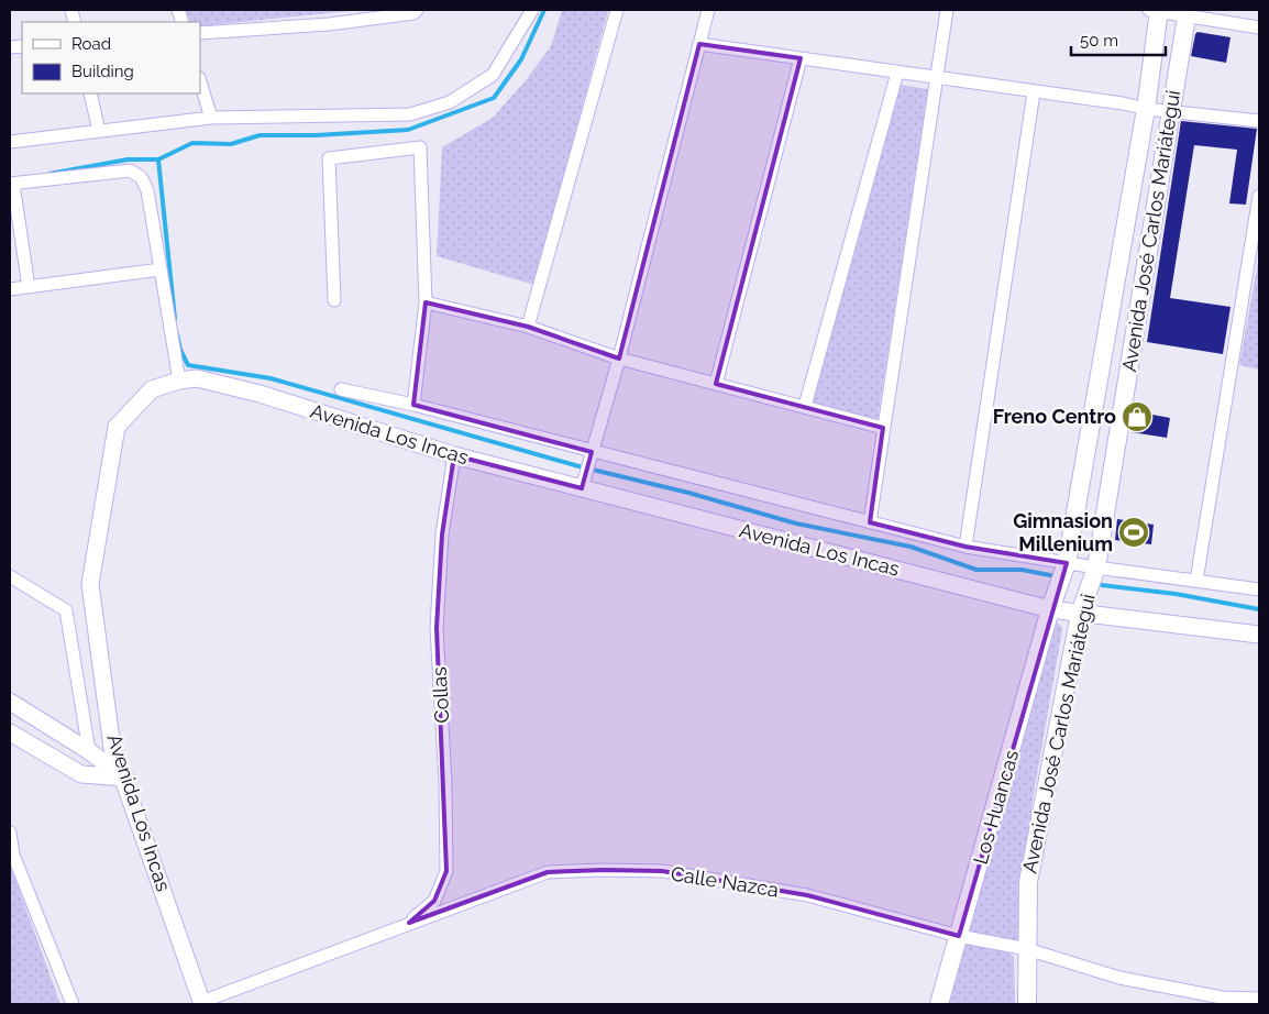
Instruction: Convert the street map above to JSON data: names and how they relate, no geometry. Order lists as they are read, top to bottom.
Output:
{
  "streets": {
    "main road": ["Avenida José Carlos Mariátegui", "Los Huancas"],
    "street": ["Avenida Los Incas", "Collas", "Calle Nazca"]
  },
  "crossings": [
    ["Avenida José Carlos Mariátegui", "Avenida Los Incas"],
    ["Avenida José Carlos Mariátegui", "Los Huancas"],
    ["Avenida José Carlos Mariátegui", "Calle Nazca"],
    ["Avenida Los Incas", "Collas"],
    ["Avenida Los Incas", "Los Huancas"],
    ["Avenida Los Incas", "Calle Nazca"],
    ["Collas", "Calle Nazca"],
    ["Los Huancas", "Calle Nazca"]
  ],
  "places": {
    "shop": ["Freno Centro"],
    "sports": ["Gimnasion Millenium"]
  },
  "legend": ["Road", "Building"],
  "scale_bar": "50 m"
}
